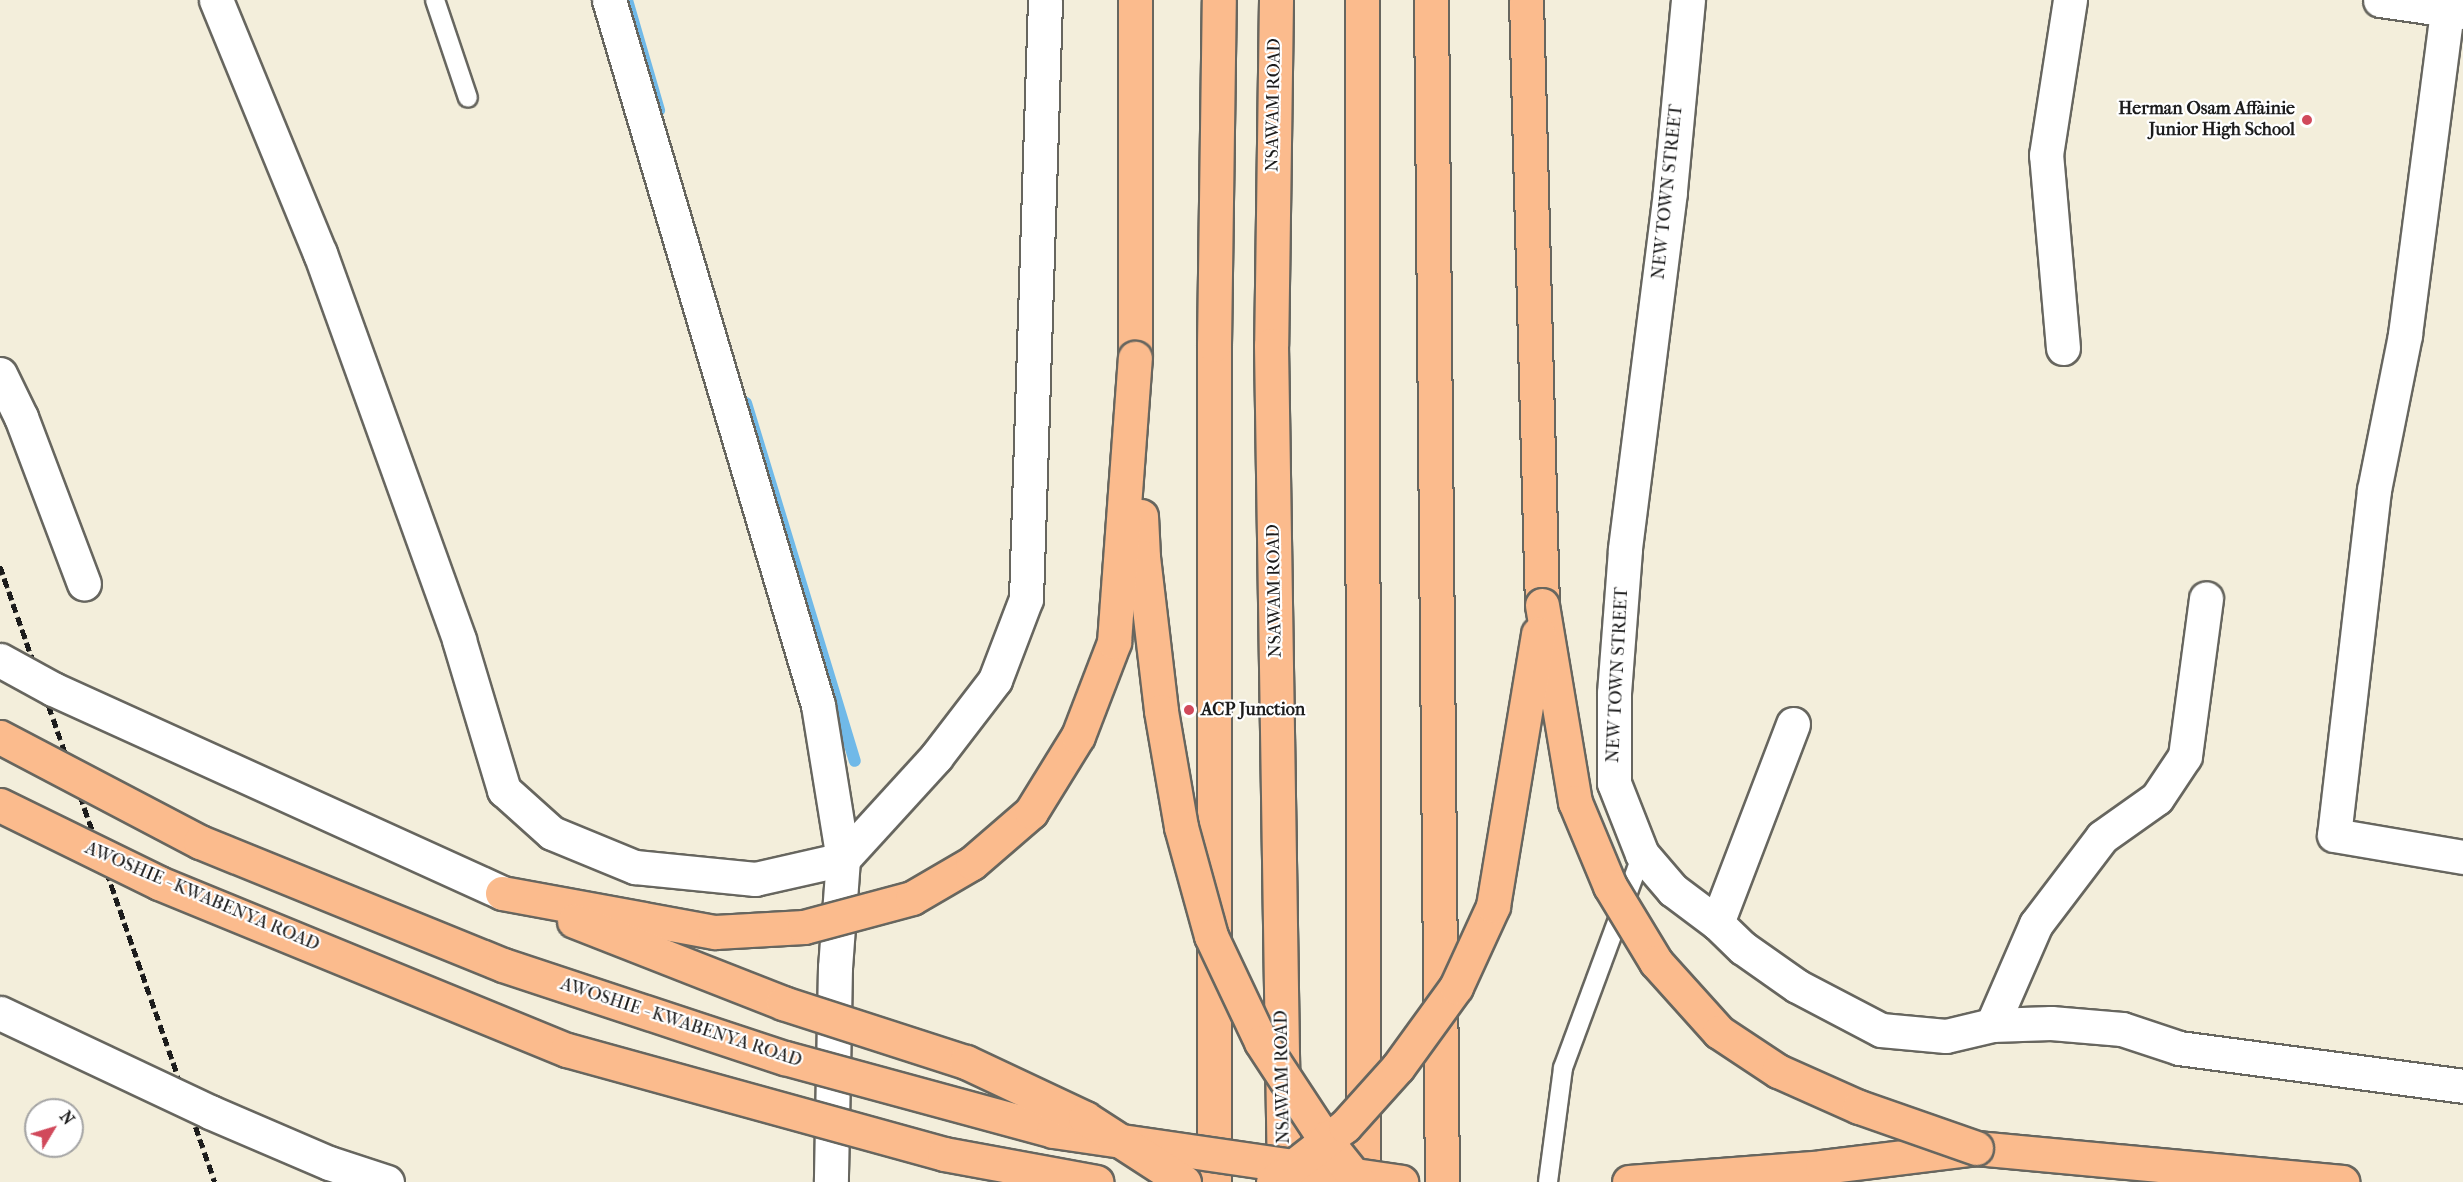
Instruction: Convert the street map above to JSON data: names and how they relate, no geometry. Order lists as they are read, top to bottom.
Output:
{
  "streets": {
    "main road": ["NSAWAM ROAD", "AWOSHIE - KWABENYA ROAD"],
    "street": ["NEW TOWN STREET"]
  },
  "places": ["Herman Osam Affainie Junior High School", "ACP Junction"],
  "north": "top right"
}
